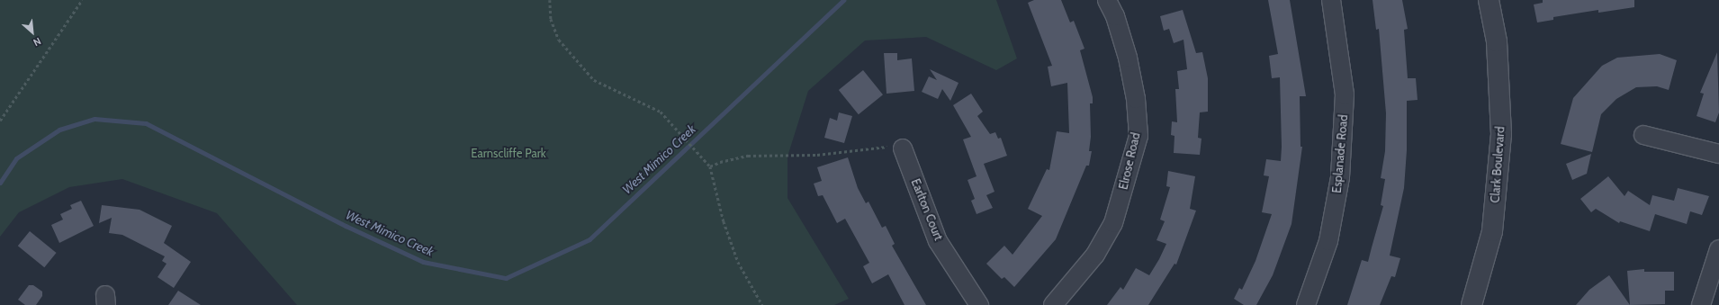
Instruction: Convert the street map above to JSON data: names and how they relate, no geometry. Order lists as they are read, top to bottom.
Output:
{
  "streets": {
    "street": [
      "Esplanade Road",
      "Elrose Road",
      "Clark Boulevard",
      "Earlton Court"
    ]
  },
  "water": ["West Mimico Creek"],
  "parks": ["Earnscliffe Park"],
  "north": "bottom right"
}
